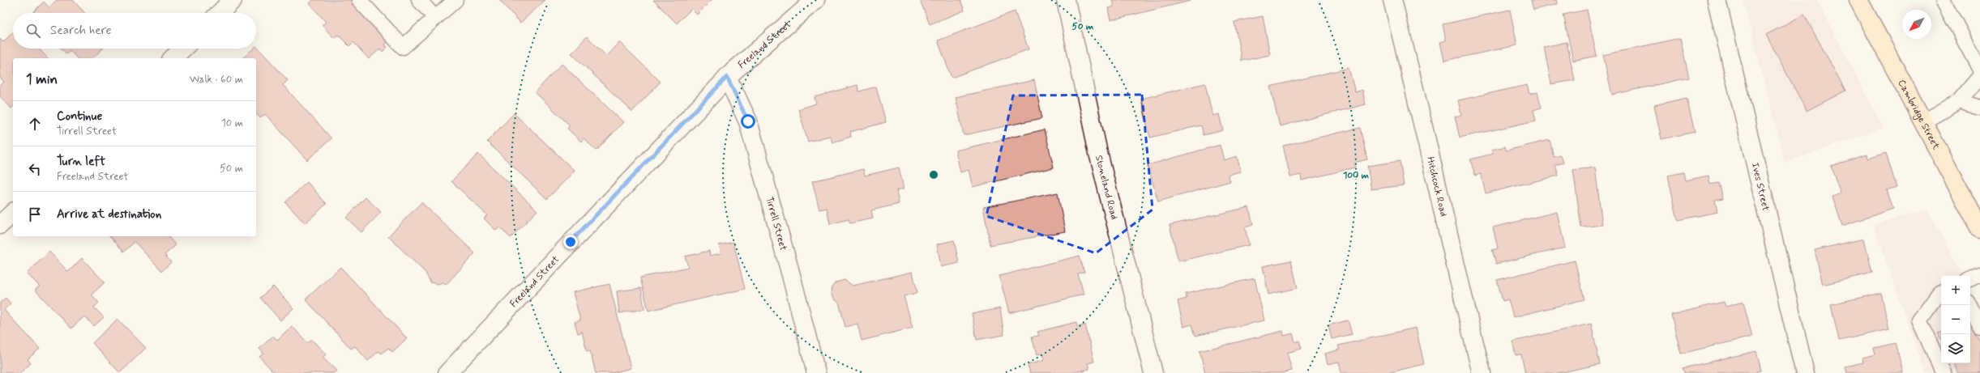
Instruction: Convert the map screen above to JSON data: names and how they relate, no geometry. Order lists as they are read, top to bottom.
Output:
{
  "streets": {
    "main road": ["Cambridge Street"],
    "street": [
      "Freeland Street",
      "Ives Street",
      "Stoneland Road",
      "Hitchcock Road",
      "Tirrell Street"
    ]
  },
  "crossings": [
    ["Freeland Street", "Tirrell Street"]
  ],
  "north": "bottom left",
  "page": {
    "search": "Search here",
    "heading": ["1 min", "Walk · 60 m"],
    "list": [
      ["Continue", "Tirrell Street", "10 m"],
      ["Turn left", "Freeland Street", "50 m"],
      "Arrive at destination"
    ],
    "map_buttons": ["+", "−"]
  },
  "rings": ["50 m", "100 m"]
}
